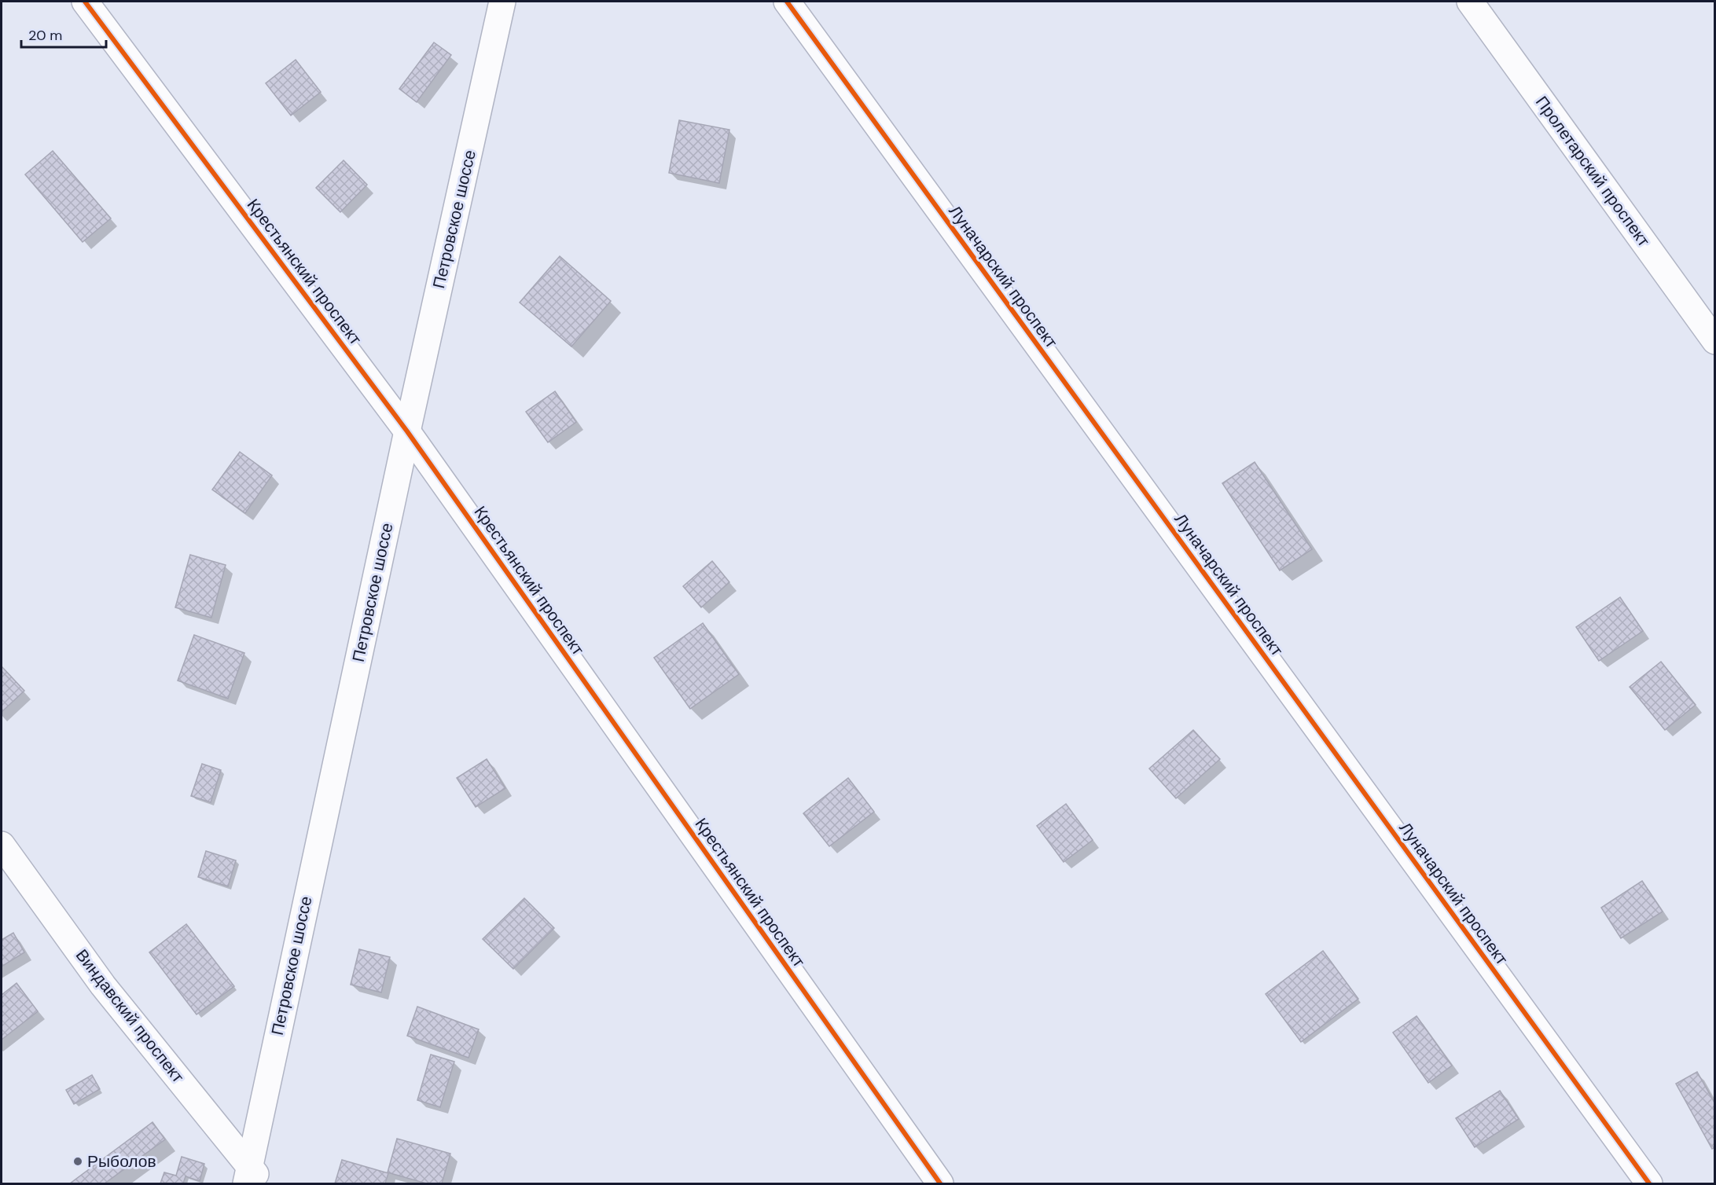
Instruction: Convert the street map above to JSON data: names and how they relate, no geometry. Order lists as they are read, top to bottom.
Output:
{
  "streets": {
    "street": [
      "Пролетарский проспект",
      "Петровское шоссе",
      "Крестьянский проспект",
      "Луначарский проспект",
      "Виндавский проспект"
    ]
  },
  "crossings": [
    ["Петровское шоссе", "Крестьянский проспект"],
    ["Петровское шоссе", "Виндавский проспект"]
  ],
  "places": ["Рыболов"],
  "scale_bar": "20 m"
}
